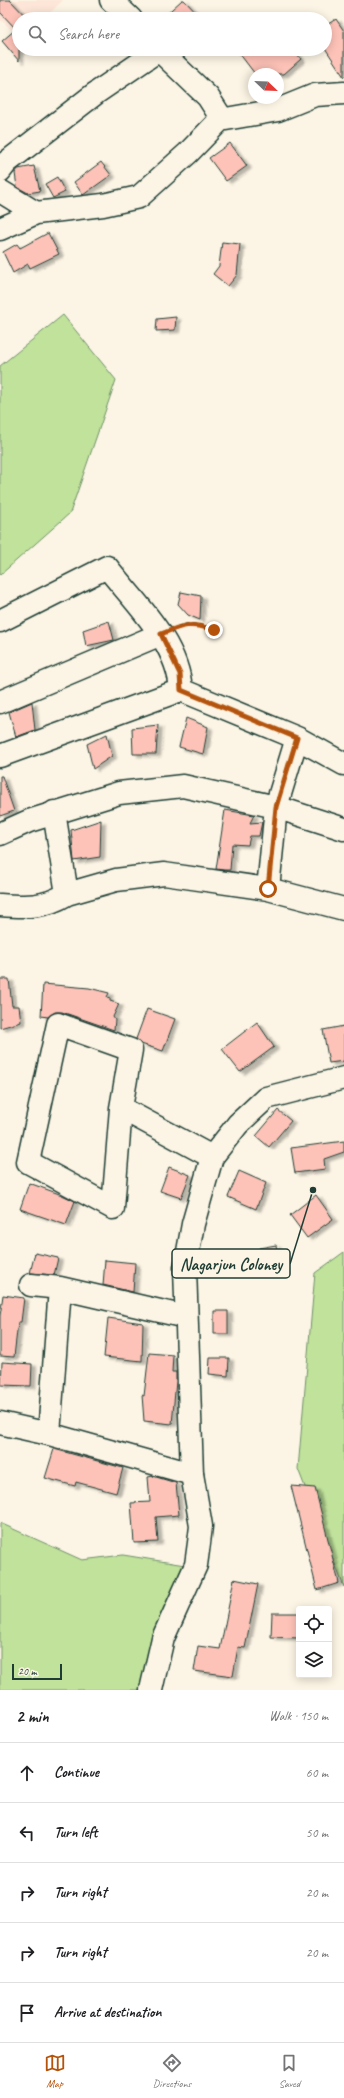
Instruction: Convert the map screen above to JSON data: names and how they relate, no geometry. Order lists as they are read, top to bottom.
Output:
{
  "places": ["Nagarjun Coloney"],
  "scale_bar": "20 m",
  "north": "bottom right",
  "page": {
    "search": "Search here",
    "scale": "20 m",
    "heading": ["2 min", "Walk · 150 m"],
    "list": [
      ["Continue", "60 m"],
      ["Turn left", "50 m"],
      ["Turn right", "20 m"],
      ["Turn right", "20 m"],
      "Arrive at destination"
    ],
    "nav": ["Map", "Directions", "Saved"]
  }
}
